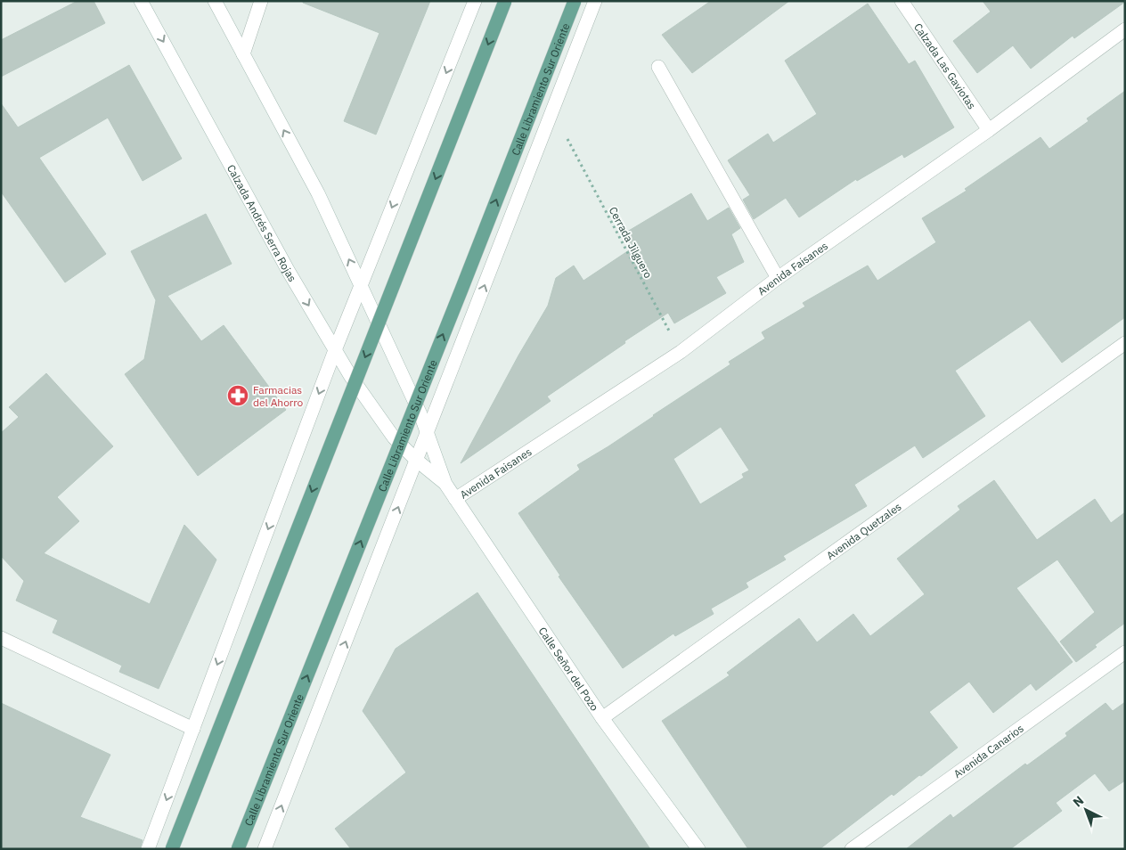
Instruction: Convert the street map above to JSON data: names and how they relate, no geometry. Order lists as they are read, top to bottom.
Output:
{
  "streets": {
    "main road": ["Calle Libramiento Sur Oriente"],
    "street": [
      "Calzada Las Gaviotas",
      "Calzada Andrés Serra Rojas",
      "Avenida Faisanes",
      "Avenida Quetzales",
      "Calle Señor del Pozo",
      "Avenida Canarios"
    ],
    "path": ["Cerrada Jilguero"]
  },
  "crossings": [
    ["Calzada Las Gaviotas", "Avenida Faisanes"],
    ["Calzada Andrés Serra Rojas", "Calle Señor del Pozo"],
    ["Cerrada Jilguero", "Avenida Faisanes"],
    ["Avenida Faisanes", "Calle Señor del Pozo"],
    ["Avenida Quetzales", "Calle Señor del Pozo"]
  ],
  "places": {
    "pharmacy": ["Farmacias del Ahorro"]
  },
  "north": "top left"
}
